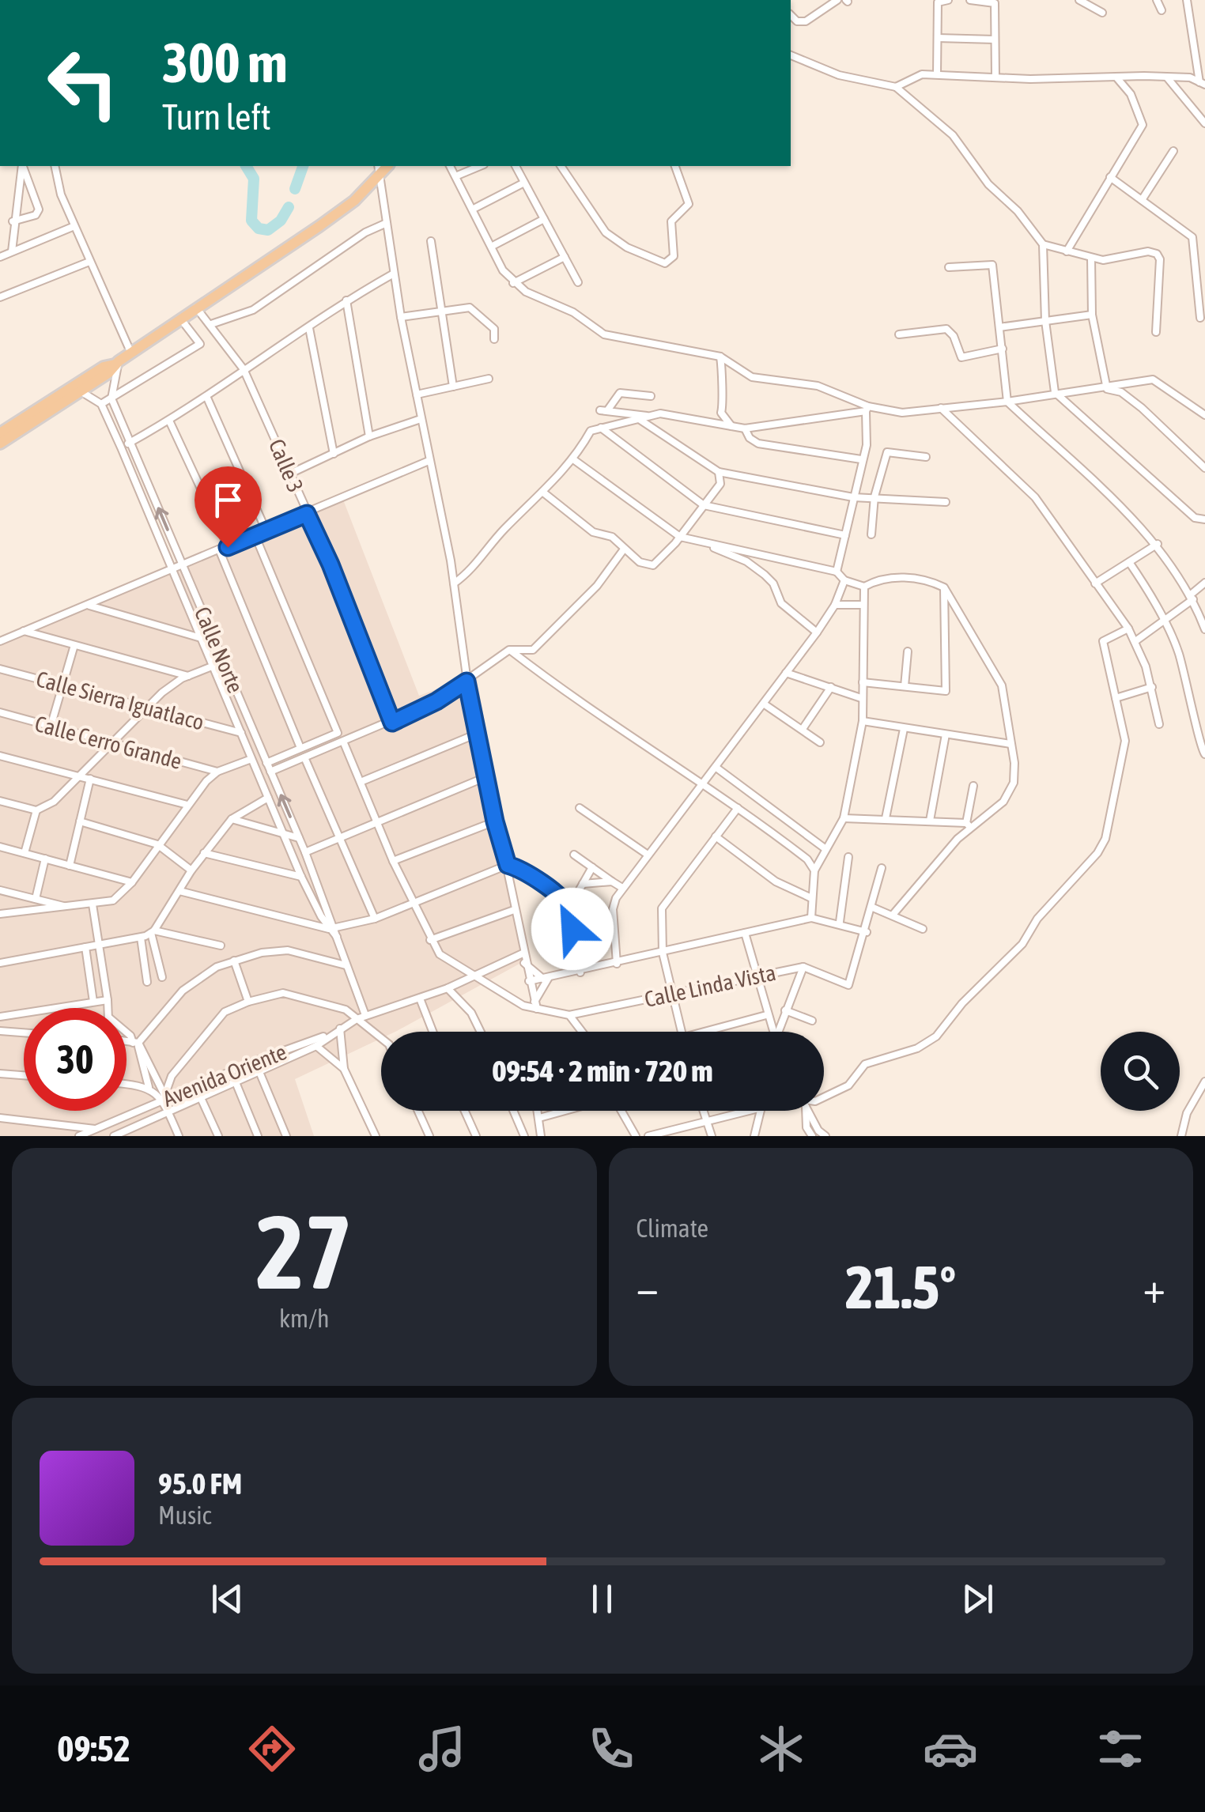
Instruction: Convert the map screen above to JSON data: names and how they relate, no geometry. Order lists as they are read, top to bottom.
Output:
{
  "streets": {
    "street": [
      "Calle 3",
      "Calle Norte",
      "Calle Sierra Iguatlaco",
      "Calle Cerro Grande",
      "Calle Linda Vista",
      "Avenida Oriente"
    ]
  },
  "crossings": [
    ["Calle Norte", "Calle Sierra Iguatlaco"],
    ["Calle Norte", "Avenida Oriente"]
  ],
  "page": {
    "turn": ["300 m", "Turn left"],
    "limit": "30",
    "trip": "09:54 · 2 min · 720 m",
    "tile": [
      ["27", "km/h"],
      "Climate"
    ],
    "heat": ["−", "21.5°", "+"],
    "song": ["95.0 FM", "Music"],
    "tabs": "09:52"
  }
}
